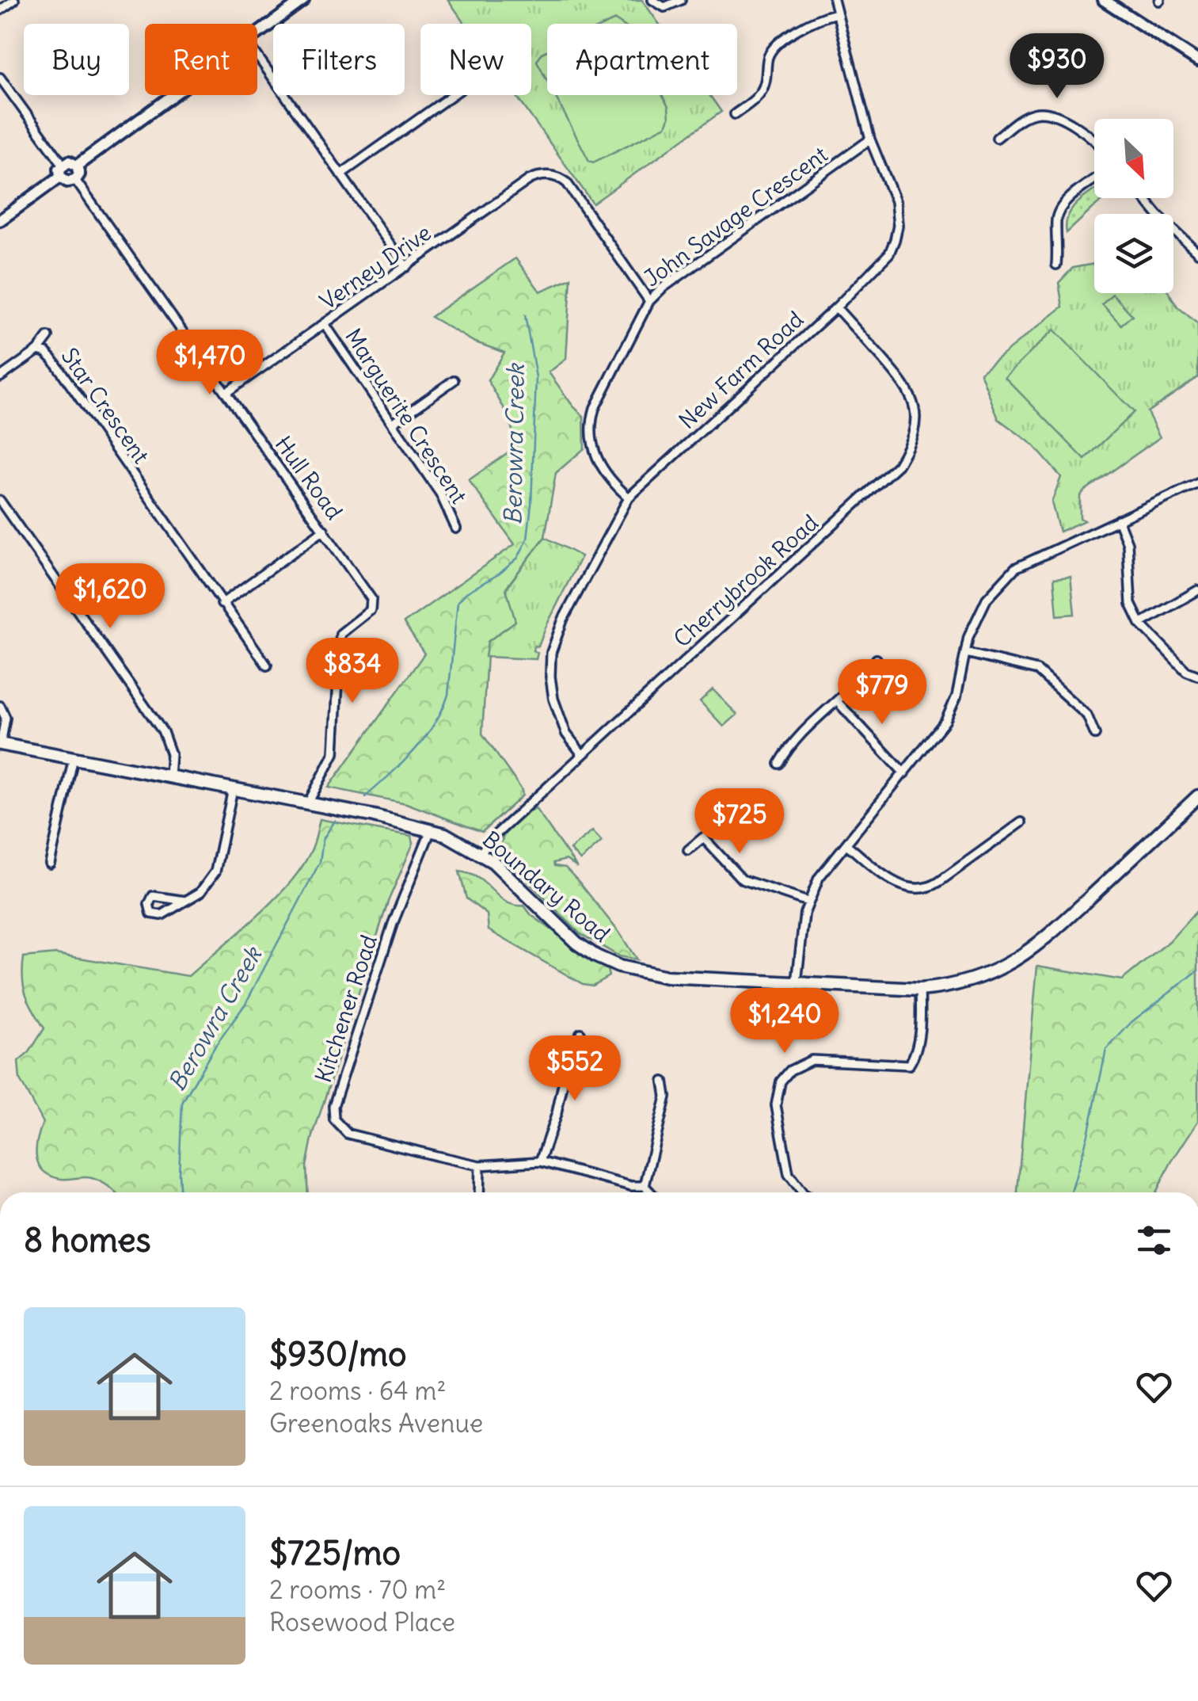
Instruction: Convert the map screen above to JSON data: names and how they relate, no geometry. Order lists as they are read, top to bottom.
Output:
{
  "streets": {
    "main road": ["Boundary Road"],
    "street": [
      "John Savage Crescent",
      "Verney Drive",
      "New Farm Road",
      "Star Crescent",
      "Marguerite Crescent",
      "Hull Road",
      "Cherrybrook Road",
      "Kitchener Road"
    ]
  },
  "crossings": [
    ["John Savage Crescent", "Verney Drive"],
    ["John Savage Crescent", "New Farm Road"],
    ["Verney Drive", "Marguerite Crescent"],
    ["Verney Drive", "Hull Road"],
    ["New Farm Road", "Cherrybrook Road"],
    ["Hull Road", "Boundary Road"],
    ["Cherrybrook Road", "Boundary Road"],
    ["Boundary Road", "Kitchener Road"]
  ],
  "water": ["Berowra Creek"],
  "north": "bottom right",
  "page": {
    "chip": [
      "Buy",
      "Rent",
      "Filters",
      "New",
      "Apartment"
    ],
    "price": [
      "$930",
      "$1,470",
      "$1,620",
      "$834",
      "$779",
      "$725",
      "$1,240",
      "$552"
    ],
    "heading": "8 homes",
    "list": [
      {
        "name": "$930/mo",
        "note": "2 rooms · 64 m² · Greenoaks Avenue"
      },
      {
        "name": "$725/mo",
        "note": "2 rooms · 70 m² · Rosewood Place"
      }
    ]
  }
}
